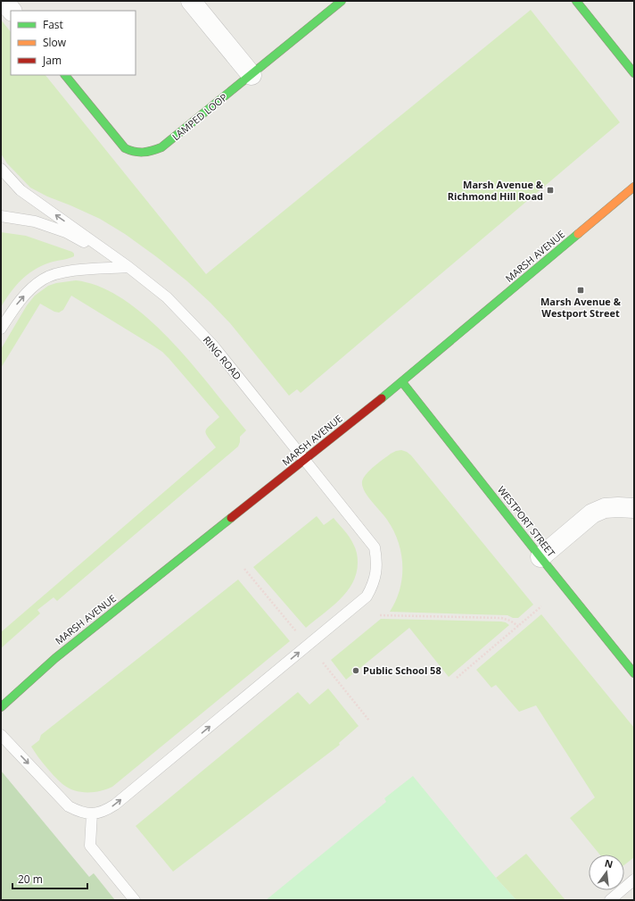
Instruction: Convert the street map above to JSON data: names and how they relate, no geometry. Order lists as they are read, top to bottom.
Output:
{
  "streets": {
    "street": ["LAMPED LOOP", "MARSH AVENUE", "WESTPORT STREET"],
    "lane": ["RING ROAD"]
  },
  "crossings": [
    ["MARSH AVENUE", "RING ROAD"],
    ["MARSH AVENUE", "WESTPORT STREET"]
  ],
  "places": {
    "transit": ["Marsh Avenue & Richmond Hill Road", "Marsh Avenue & Westport Street"],
    "other": ["Public School 58"]
  },
  "legend": ["Fast", "Slow", "Jam"],
  "scale_bar": "20 m",
  "north": "top"
}
